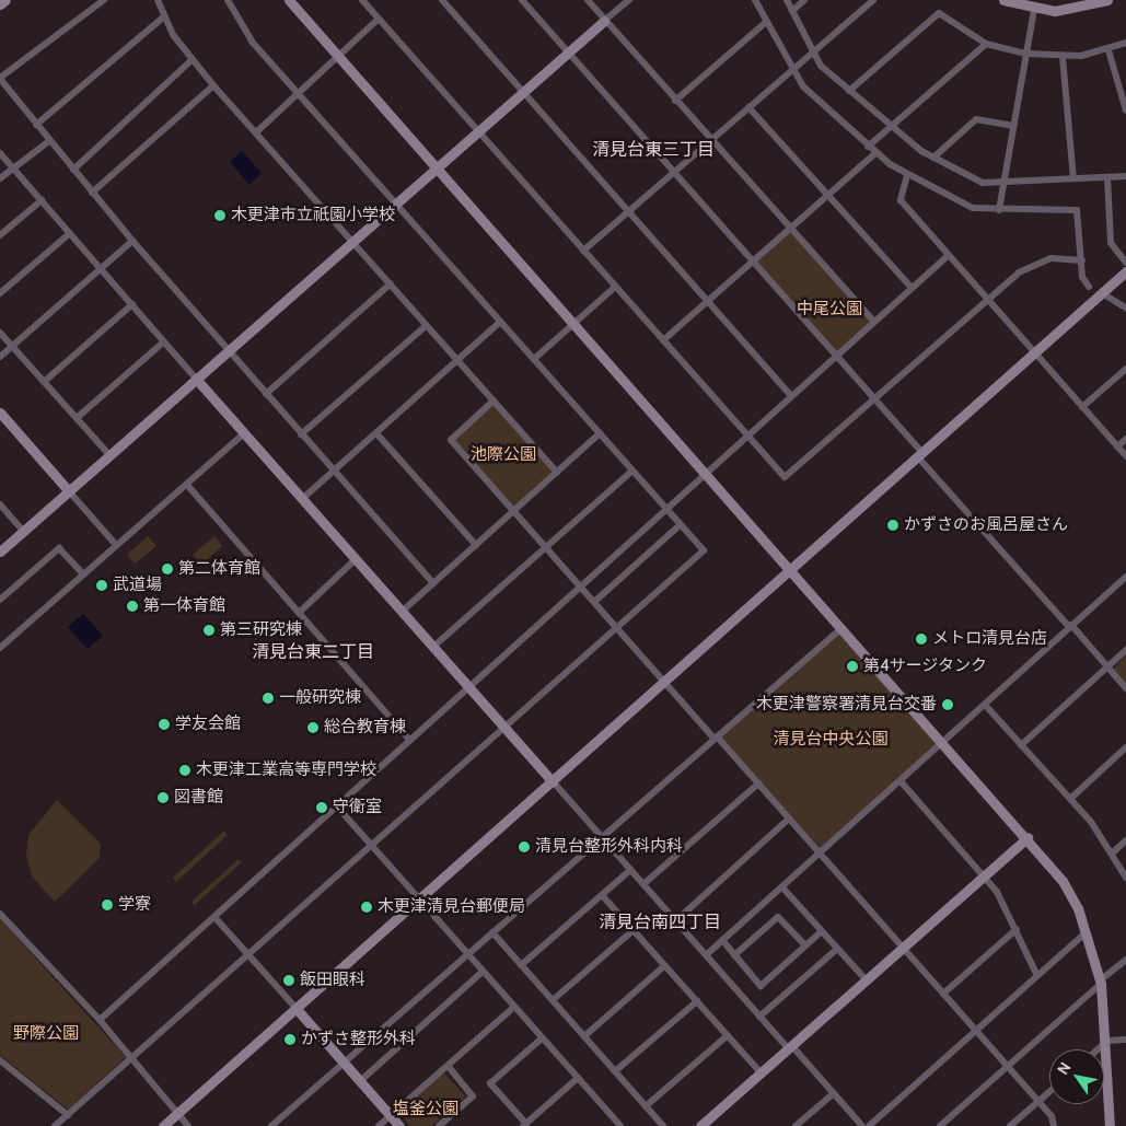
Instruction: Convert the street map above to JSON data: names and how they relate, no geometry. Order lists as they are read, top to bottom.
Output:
{
  "districts": ["清見台東三丁目", "清見台東二丁目", "清見台南四丁目"],
  "parks": [
    "中尾公園",
    "池際公園",
    "清見台中央公園",
    "野際公園",
    "塩釜公園"
  ],
  "places": [
    "木更津市立祇園小学校",
    "かずさのお風呂屋さん",
    "第二体育館",
    "武道場",
    "第一体育館",
    "第三研究棟",
    "メトロ清見台店",
    "第4サージタンク",
    "一般研究棟",
    "木更津警察署清見台交番",
    "学友会館",
    "総合教育棟",
    "木更津工業高等専門学校",
    "図書館",
    "守衛室",
    "清見台整形外科内科",
    "学寮",
    "木更津清見台郵便局",
    "飯田眼科",
    "かずさ整形外科"
  ],
  "north": "top left"
}
